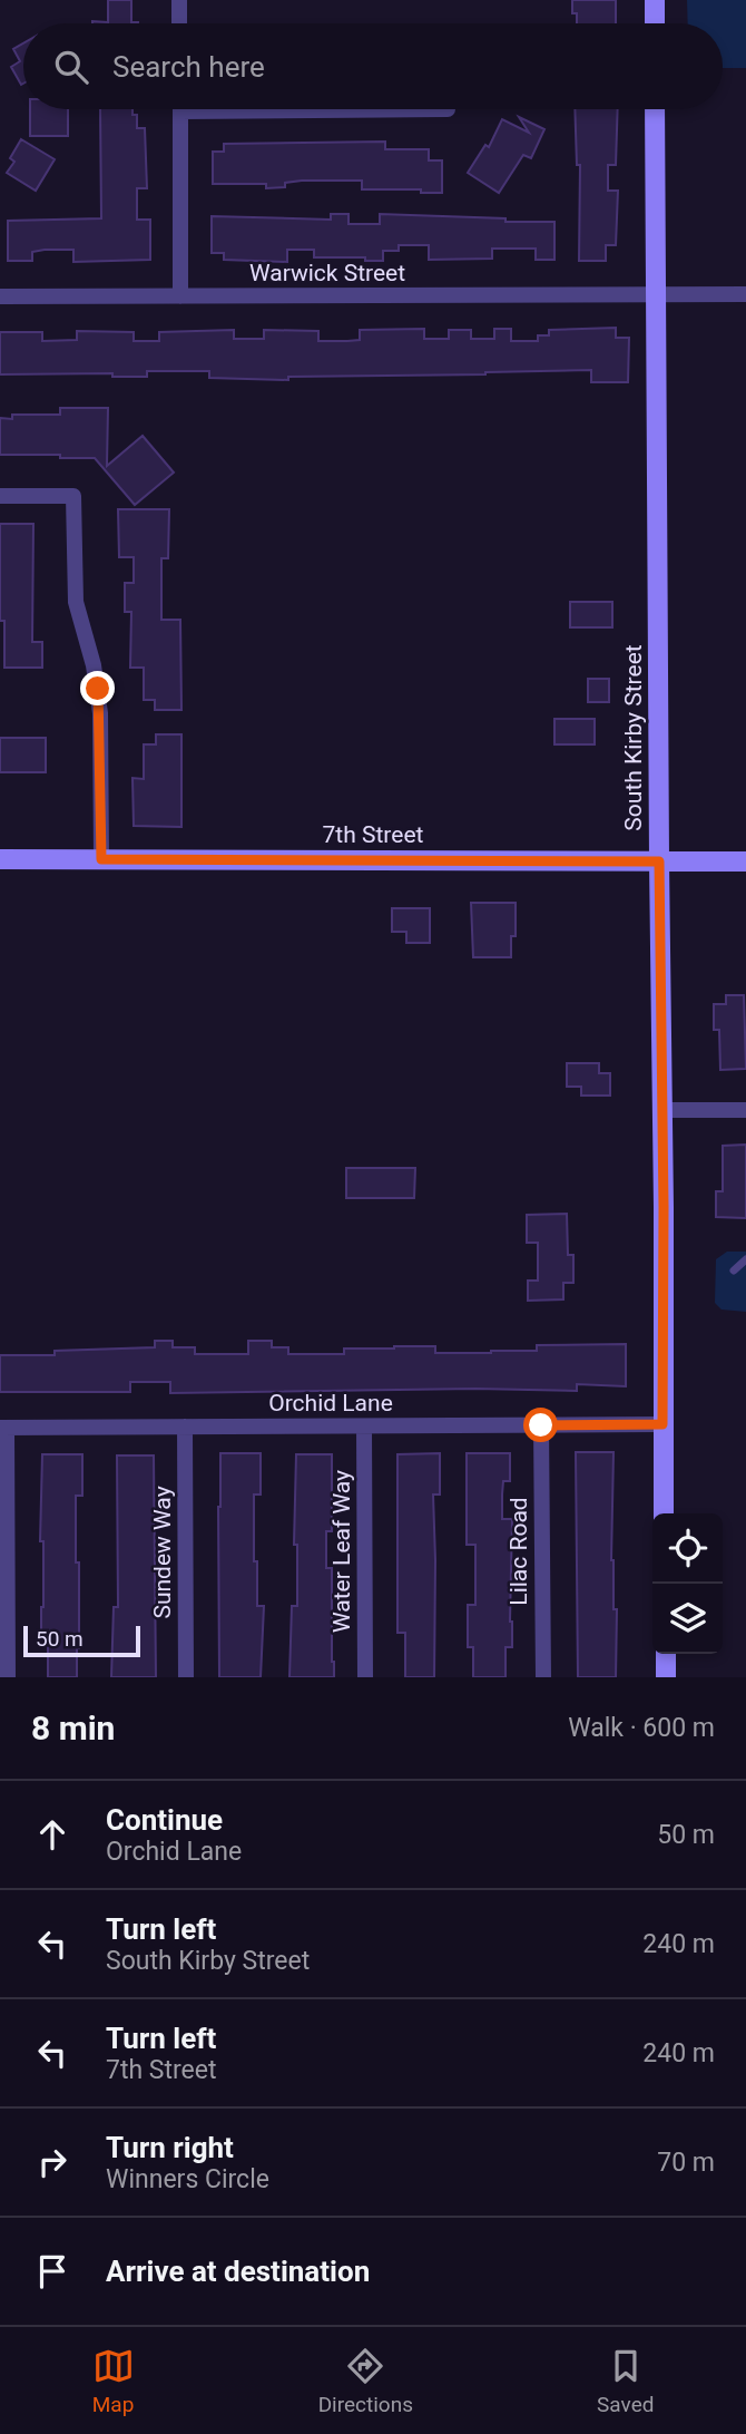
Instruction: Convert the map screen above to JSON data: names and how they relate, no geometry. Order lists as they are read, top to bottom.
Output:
{
  "streets": {
    "street": [
      "Warwick Street",
      "South Kirby Street",
      "7th Street",
      "Orchid Lane",
      "Water Leaf Way",
      "Lilac Road",
      "Sundew Way"
    ]
  },
  "crossings": [
    ["Warwick Street", "South Kirby Street"],
    ["South Kirby Street", "7th Street"],
    ["South Kirby Street", "Orchid Lane"],
    ["Orchid Lane", "Water Leaf Way"],
    ["Orchid Lane", "Lilac Road"],
    ["Orchid Lane", "Sundew Way"]
  ],
  "scale_bar": "50 m",
  "page": {
    "search": "Search here",
    "scale": "50 m",
    "heading": ["8 min", "Walk · 600 m"],
    "list": [
      ["Continue", "Orchid Lane", "50 m"],
      ["Turn left", "South Kirby Street", "240 m"],
      ["Turn left", "7th Street", "240 m"],
      ["Turn right", "Winners Circle", "70 m"],
      "Arrive at destination"
    ],
    "nav": ["Map", "Directions", "Saved"]
  }
}
